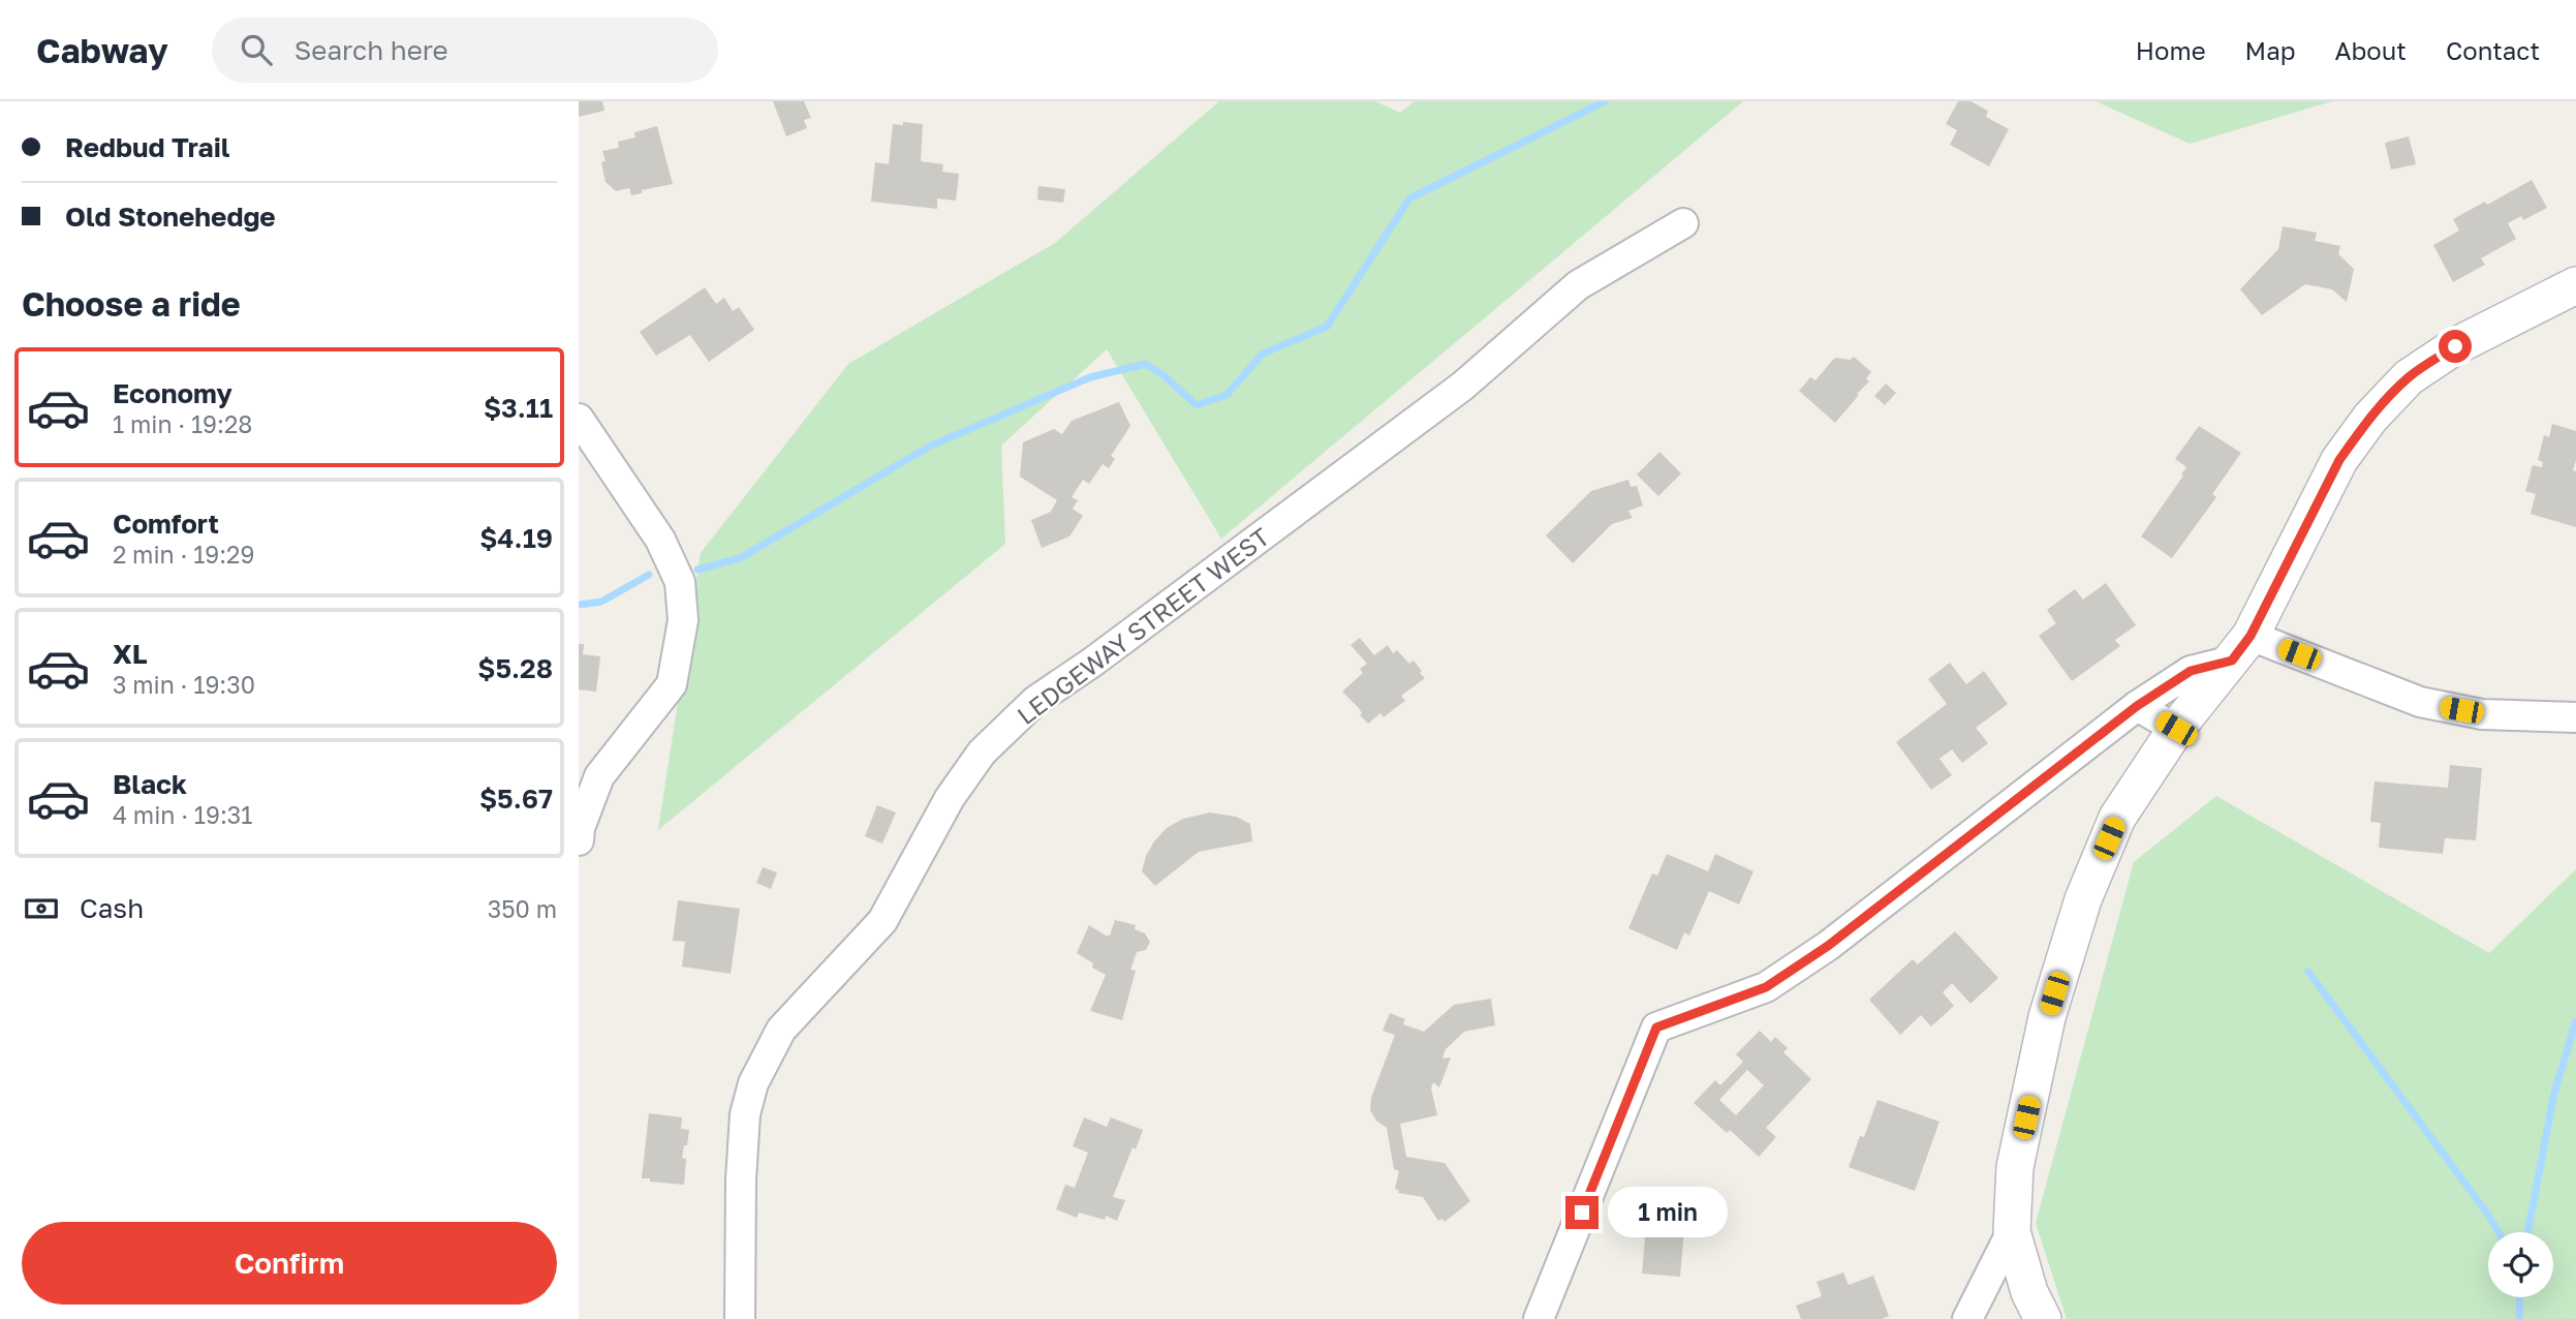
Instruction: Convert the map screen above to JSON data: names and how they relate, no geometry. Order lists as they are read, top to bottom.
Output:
{
  "streets": {
    "street": ["LEDGEWAY STREET WEST"]
  },
  "page": {
    "header": "Cabway",
    "search": "Search here",
    "nav": [
      "Home",
      "Map",
      "About",
      "Contact"
    ],
    "banner": ["Redbud Trail", "Old Stonehedge"],
    "heading": "Choose a ride",
    "list": [
      {
        "name": "Economy",
        "note": "1 min · 19:28",
        "value": "$3.11"
      },
      {
        "name": "Comfort",
        "note": "2 min · 19:29",
        "value": "$4.19"
      },
      {
        "name": "XL",
        "note": "3 min · 19:30",
        "value": "$5.28"
      },
      {
        "name": "Black",
        "note": "4 min · 19:31",
        "value": "$5.67"
      }
    ],
    "pay": ["Cash", "350 m"],
    "bubble": "1 min",
    "buttons": "Confirm"
  }
}
